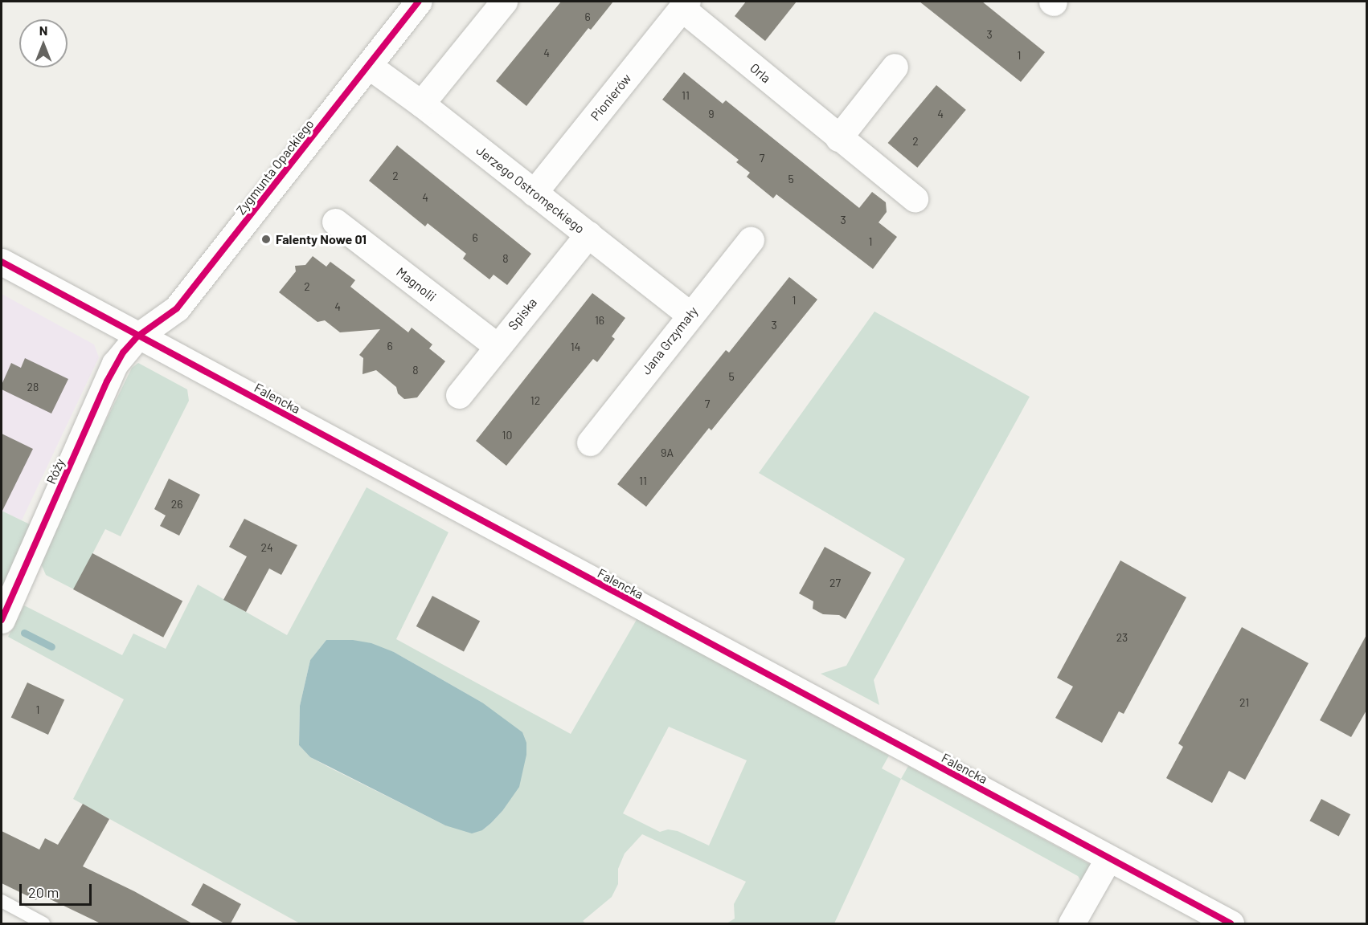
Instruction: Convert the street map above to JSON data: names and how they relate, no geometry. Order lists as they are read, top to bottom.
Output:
{
  "streets": {
    "street": [
      "Orla",
      "Pionierów",
      "Zygmunta Opackiego",
      "Jerzego Ostromęckiego",
      "Magnolii",
      "Spiska",
      "Jana Grzymały",
      "Falencka",
      "Róży"
    ]
  },
  "crossings": [
    ["Orla", "Pionierów"],
    ["Pionierów", "Jerzego Ostromęckiego"],
    ["Zygmunta Opackiego", "Jerzego Ostromęckiego"],
    ["Zygmunta Opackiego", "Falencka"],
    ["Zygmunta Opackiego", "Róży"],
    ["Jerzego Ostromęckiego", "Spiska"],
    ["Jerzego Ostromęckiego", "Jana Grzymały"],
    ["Magnolii", "Spiska"],
    ["Falencka", "Róży"]
  ],
  "places": ["Falenty Nowe 01"],
  "house_numbers": [
    "6",
    "3",
    "4",
    "1",
    "11",
    "9",
    "4",
    "2",
    "7",
    "2",
    "5",
    "4",
    "3",
    "6",
    "1",
    "8",
    "2",
    "1",
    "4",
    "16",
    "3",
    "6",
    "14",
    "8",
    "5",
    "28",
    "12",
    "7",
    "10",
    "9A",
    "11",
    "26",
    "24",
    "27",
    "23",
    "21",
    "1"
  ],
  "scale_bar": "20 m",
  "north": "top"
}
